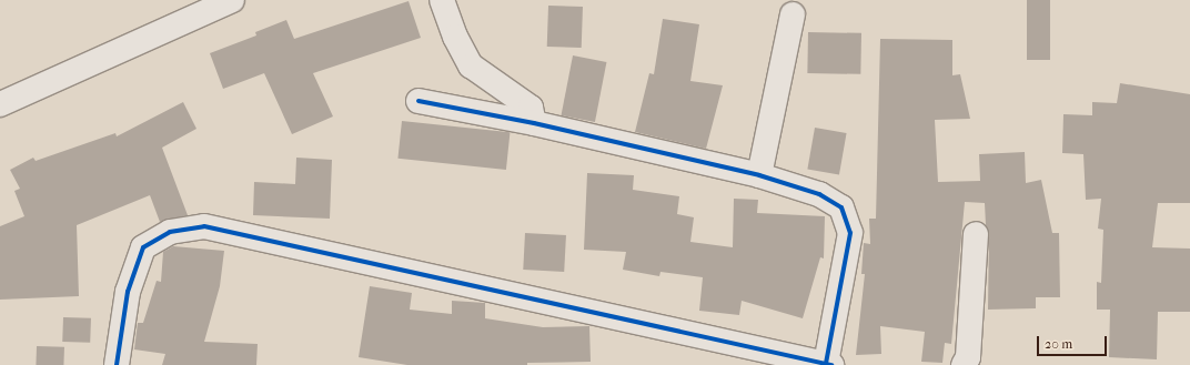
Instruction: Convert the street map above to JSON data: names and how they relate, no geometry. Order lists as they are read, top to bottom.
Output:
{
  "scale_bar": "20 m"
}
